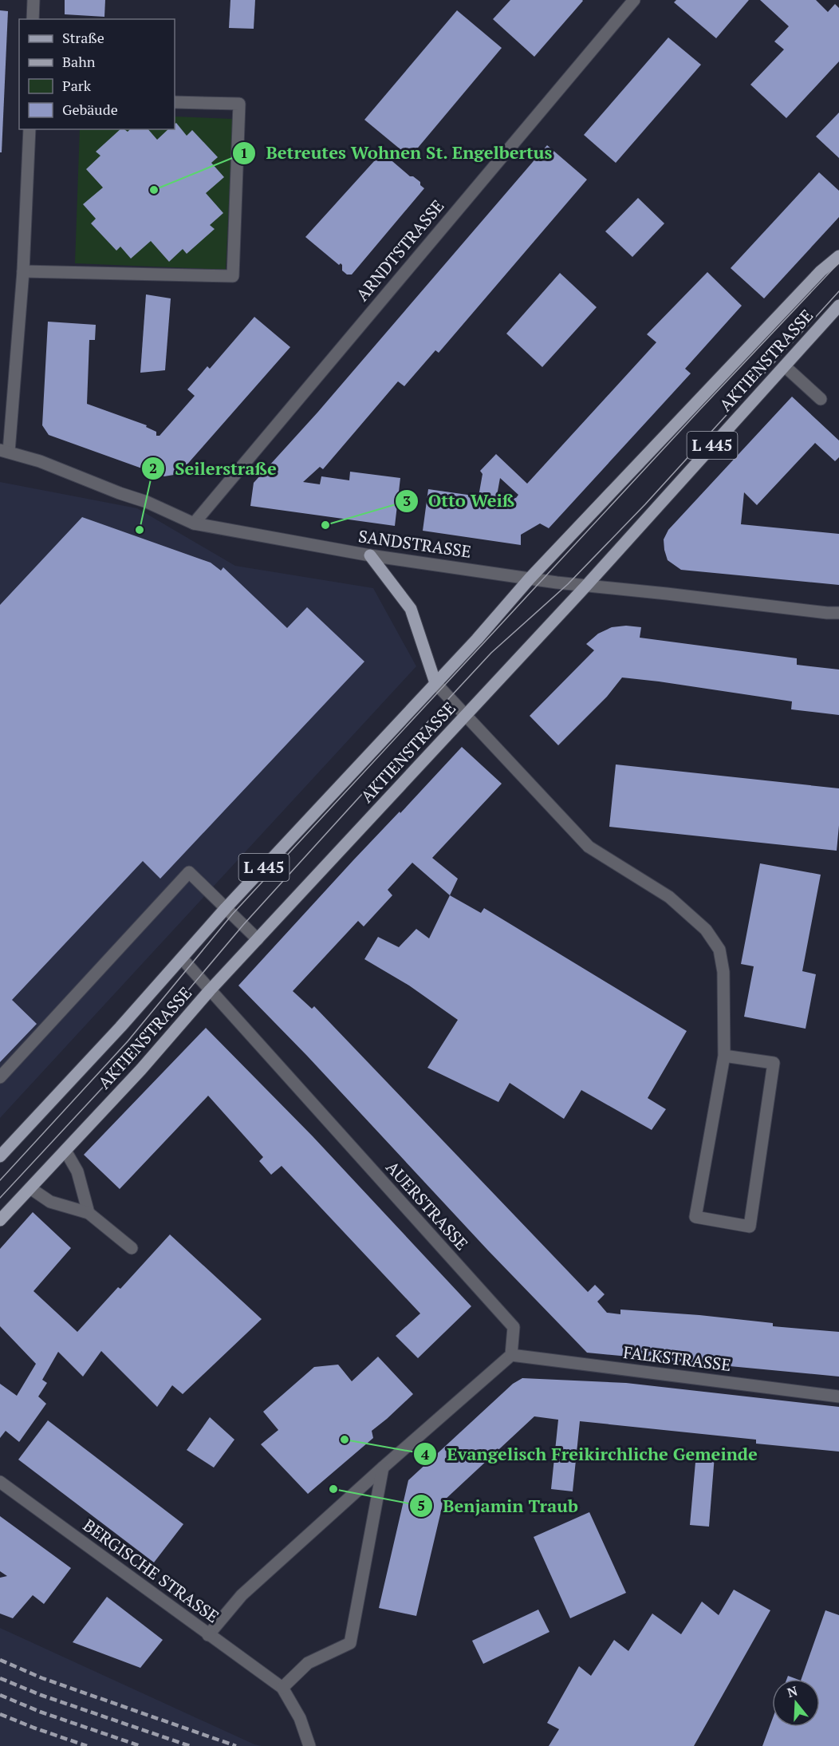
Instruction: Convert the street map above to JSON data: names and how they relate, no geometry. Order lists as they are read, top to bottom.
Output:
{
  "streets": {
    "main road": ["AKTIENSTRASSE", "L 445"],
    "street": [
      "ARNDTSTRASSE",
      "SANDSTRASSE",
      "AUERSTRASSE",
      "FALKSTRASSE",
      "BERGISCHE STRASSE"
    ]
  },
  "crossings": [
    ["ARNDTSTRASSE", "SANDSTRASSE"],
    ["AKTIENSTRASSE", "SANDSTRASSE"],
    ["AKTIENSTRASSE", "AUERSTRASSE"],
    ["AUERSTRASSE", "FALKSTRASSE"]
  ],
  "places": [
    "Betreutes Wohnen St. Engelbertus",
    "Otto Weiß",
    "Seilerstraße",
    "Evangelisch Freikirchliche Gemeinde",
    "Benjamin Traub"
  ],
  "legend": [
    "Straße",
    "Bahn",
    "Park",
    "Gebäude"
  ],
  "north": "top"
}
